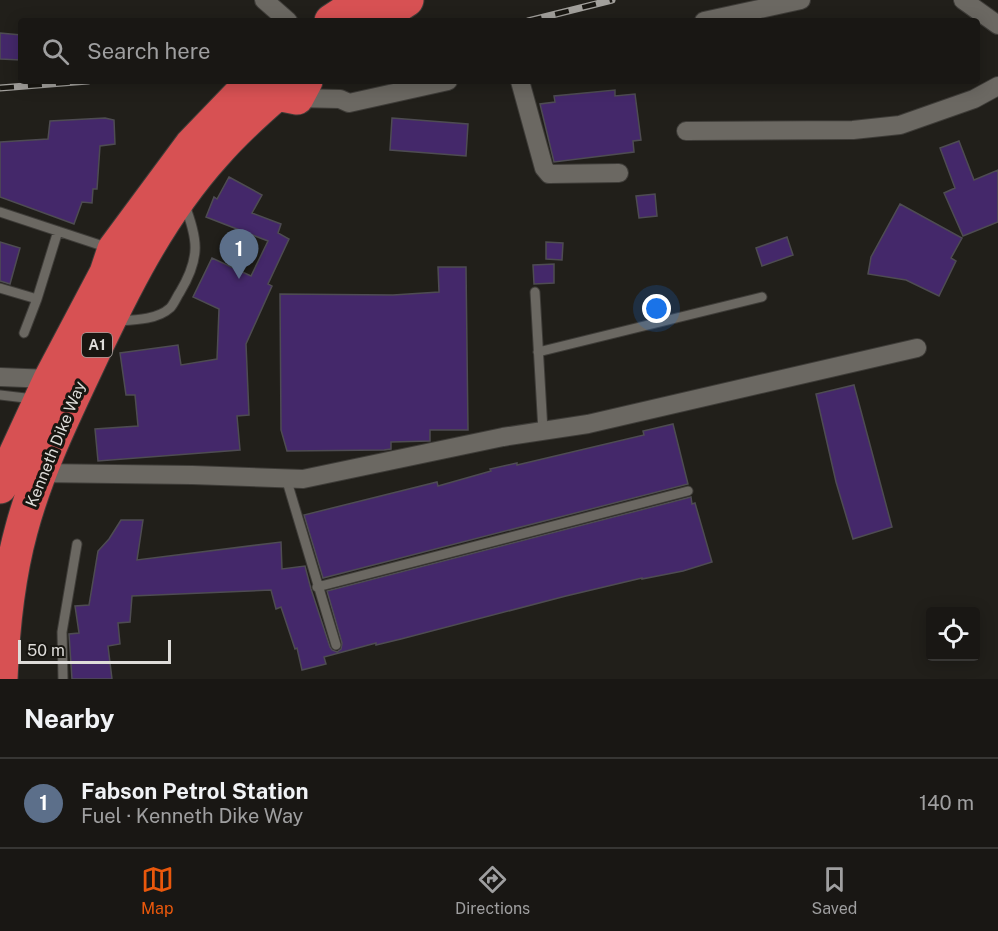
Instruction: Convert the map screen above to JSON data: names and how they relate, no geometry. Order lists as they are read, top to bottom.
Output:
{
  "streets": {
    "highway": ["A1", "Kenneth Dike Way"]
  },
  "scale_bar": "50 m",
  "page": {
    "search": "Search here",
    "pins": "1",
    "scale": "50 m",
    "heading": "Nearby",
    "list": [
      {
        "mark": "1",
        "name": "Fabson Petrol Station",
        "note": "Fuel · Kenneth Dike Way",
        "value": "140 m"
      }
    ],
    "nav": ["Map", "Directions", "Saved"]
  }
}
